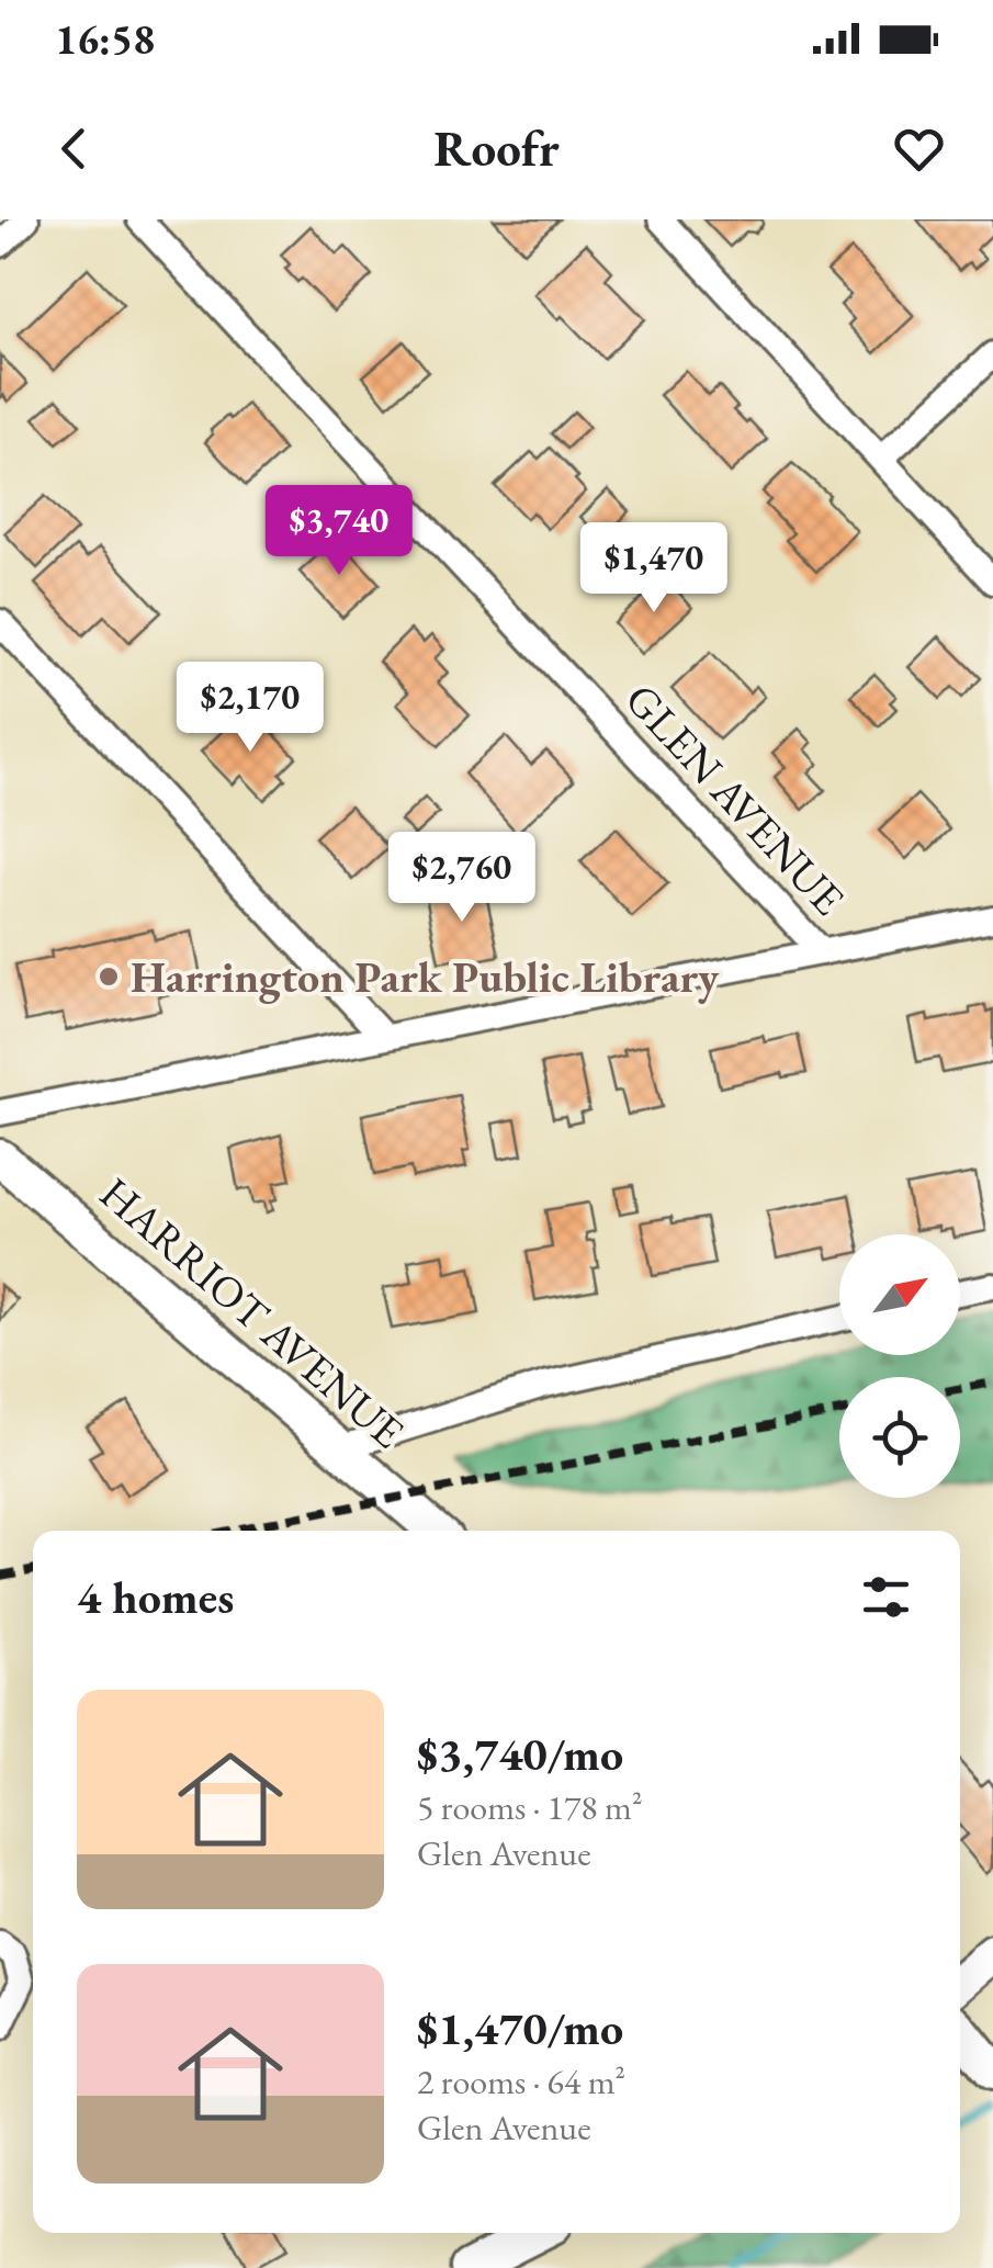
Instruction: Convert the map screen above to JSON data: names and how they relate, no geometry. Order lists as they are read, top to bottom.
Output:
{
  "streets": {
    "street": ["GLEN AVENUE", "HARRIOT AVENUE"]
  },
  "places": ["Harrington Park Public Library"],
  "north": "top right",
  "page": {
    "status": "16:58",
    "header": "Roofr",
    "price": [
      "$3,740",
      "$1,470",
      "$2,170",
      "$2,760"
    ],
    "heading": "4 homes",
    "list": [
      {
        "name": "$3,740/mo",
        "note": "5 rooms · 178 m² · Glen Avenue"
      },
      {
        "name": "$1,470/mo",
        "note": "2 rooms · 64 m² · Glen Avenue"
      }
    ]
  }
}
